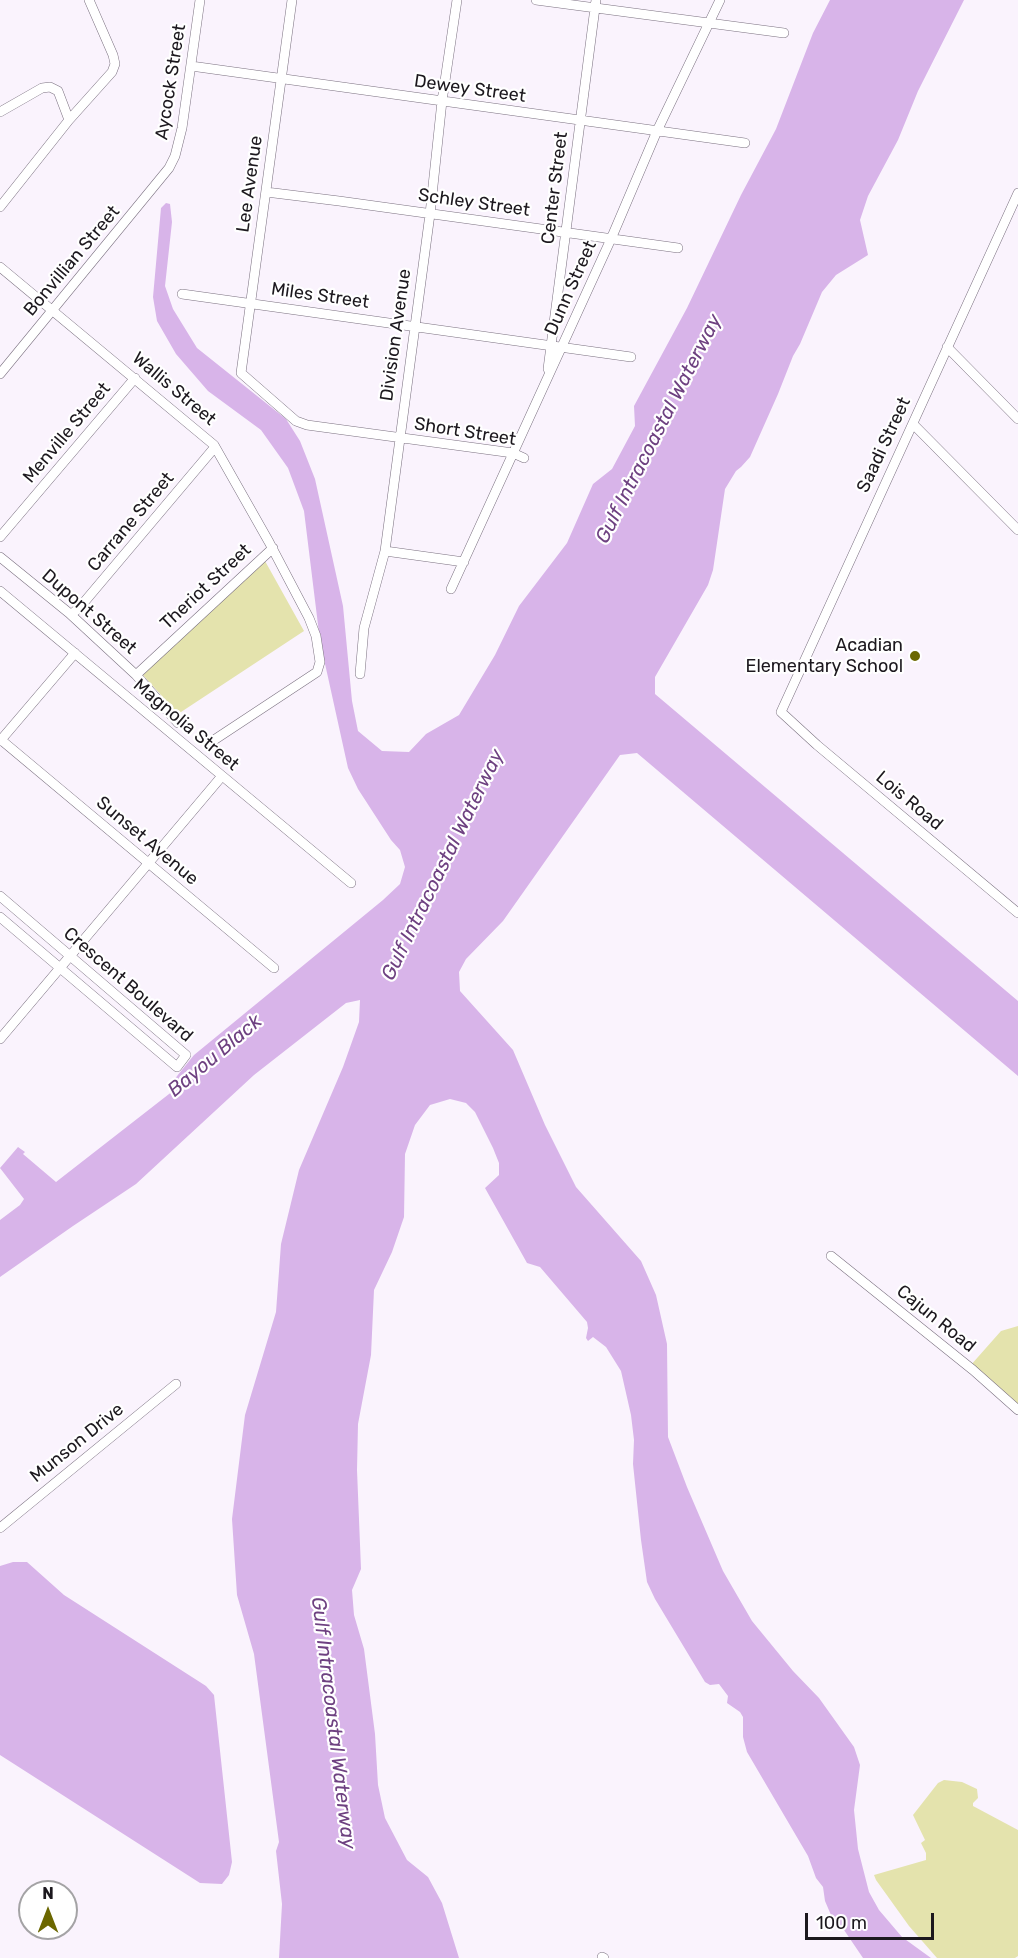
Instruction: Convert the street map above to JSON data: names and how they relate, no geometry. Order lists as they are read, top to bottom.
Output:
{
  "streets": {
    "street": [
      "Aycock Street",
      "Dewey Street",
      "Lee Avenue",
      "Center Street",
      "Schley Street",
      "Bonvillian Street",
      "Dunn Street",
      "Miles Street",
      "Division Avenue",
      "Wallis Street",
      "Short Street",
      "Menville Street",
      "Saadi Street",
      "Carrane Street",
      "Theriot Street",
      "Dupont Street",
      "Magnolia Street",
      "Lois Road",
      "Sunset Avenue",
      "Crescent Boulevard",
      "Cajun Road",
      "Munson Drive"
    ]
  },
  "crossings": [
    ["Aycock Street", "Dewey Street"],
    ["Aycock Street", "Bonvillian Street"],
    ["Dewey Street", "Lee Avenue"],
    ["Dewey Street", "Center Street"],
    ["Dewey Street", "Dunn Street"],
    ["Dewey Street", "Division Avenue"],
    ["Lee Avenue", "Schley Street"],
    ["Lee Avenue", "Miles Street"],
    ["Lee Avenue", "Short Street"],
    ["Center Street", "Schley Street"],
    ["Center Street", "Dunn Street"],
    ["Center Street", "Miles Street"],
    ["Schley Street", "Dunn Street"],
    ["Schley Street", "Division Avenue"],
    ["Bonvillian Street", "Wallis Street"],
    ["Dunn Street", "Miles Street"],
    ["Dunn Street", "Short Street"],
    ["Miles Street", "Division Avenue"],
    ["Division Avenue", "Short Street"],
    ["Wallis Street", "Menville Street"],
    ["Wallis Street", "Carrane Street"],
    ["Wallis Street", "Theriot Street"],
    ["Saadi Street", "Lois Road"],
    ["Carrane Street", "Dupont Street"],
    ["Theriot Street", "Dupont Street"]
  ],
  "water": ["Gulf Intracoastal Waterway", "Bayou Black"],
  "places": ["Acadian Elementary School"],
  "scale_bar": "100 m",
  "north": "top"
}
